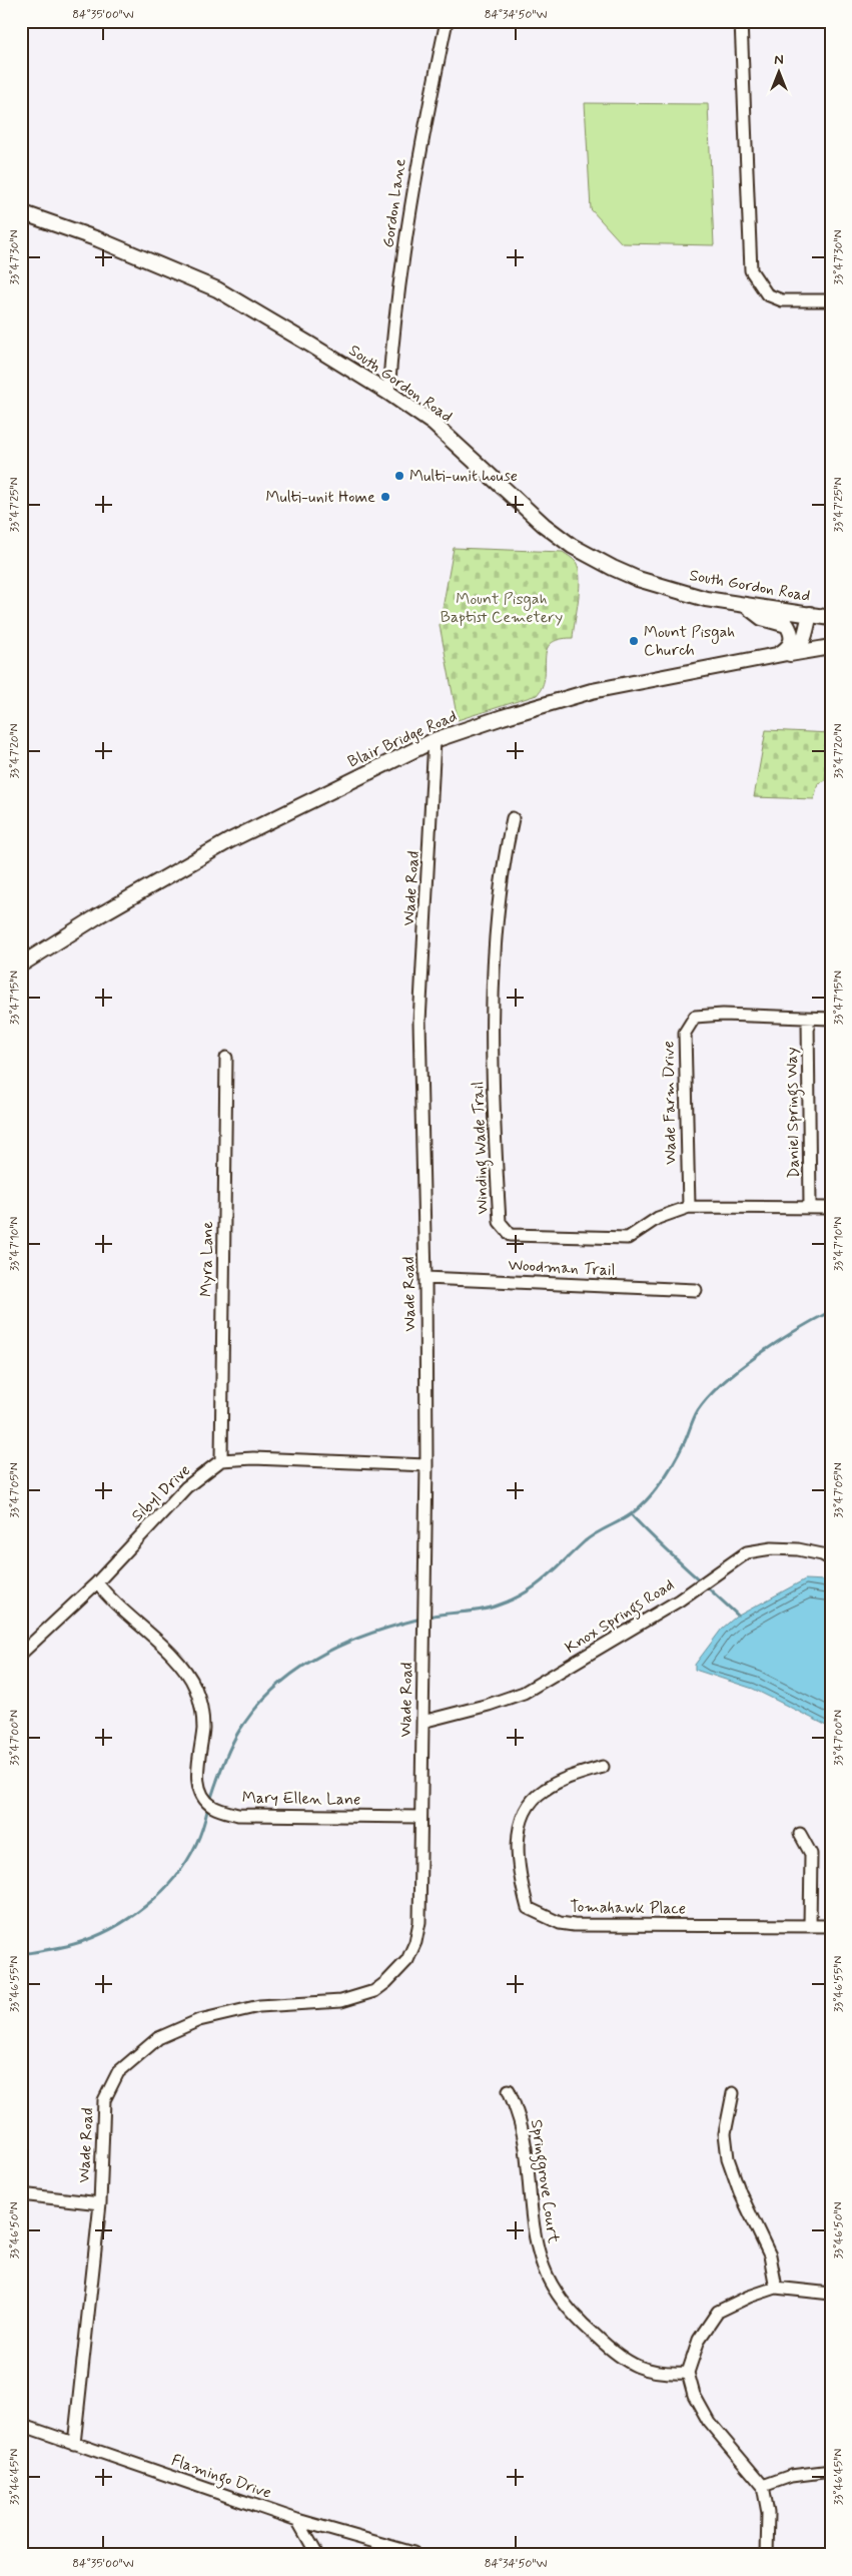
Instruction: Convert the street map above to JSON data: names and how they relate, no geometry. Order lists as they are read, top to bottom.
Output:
{
  "streets": {
    "street": [
      "Gordon Lane",
      "South Gordon Road",
      "Blair Bridge Road",
      "Wade Road",
      "Wade Farm Drive",
      "Daniel Springs Way",
      "Winding Wade Trail",
      "Myra Lane",
      "Woodman Trail",
      "Sibyl Drive",
      "Knox Springs Road",
      "Mary Ellen Lane",
      "Tomahawk Place",
      "Springgrove Court",
      "Flamingo Drive"
    ]
  },
  "crossings": [
    ["Gordon Lane", "South Gordon Road"],
    ["South Gordon Road", "Blair Bridge Road"],
    ["Blair Bridge Road", "Wade Road"],
    ["Wade Road", "Woodman Trail"],
    ["Wade Road", "Knox Springs Road"],
    ["Wade Road", "Mary Ellen Lane"],
    ["Wade Road", "Flamingo Drive"],
    ["Wade Farm Drive", "Daniel Springs Way"],
    ["Wade Farm Drive", "Winding Wade Trail"],
    ["Daniel Springs Way", "Winding Wade Trail"],
    ["Myra Lane", "Sibyl Drive"],
    ["Sibyl Drive", "Mary Ellen Lane"]
  ],
  "parks": ["Mount Pisgah Baptist Cemetery"],
  "places": ["Multi-unit house", "Multi-unit Home", "Mount Pisgah Church"],
  "north": "top",
  "coordinates": [
    "84°35'00\"W",
    "84°34'50\"W",
    "33°47'30\"N",
    "33°47'25\"N",
    "33°47'20\"N",
    "33°47'15\"N",
    "33°47'10\"N",
    "33°47'05\"N",
    "33°47'00\"N",
    "33°46'55\"N",
    "33°46'50\"N",
    "33°46'45\"N"
  ]
}
